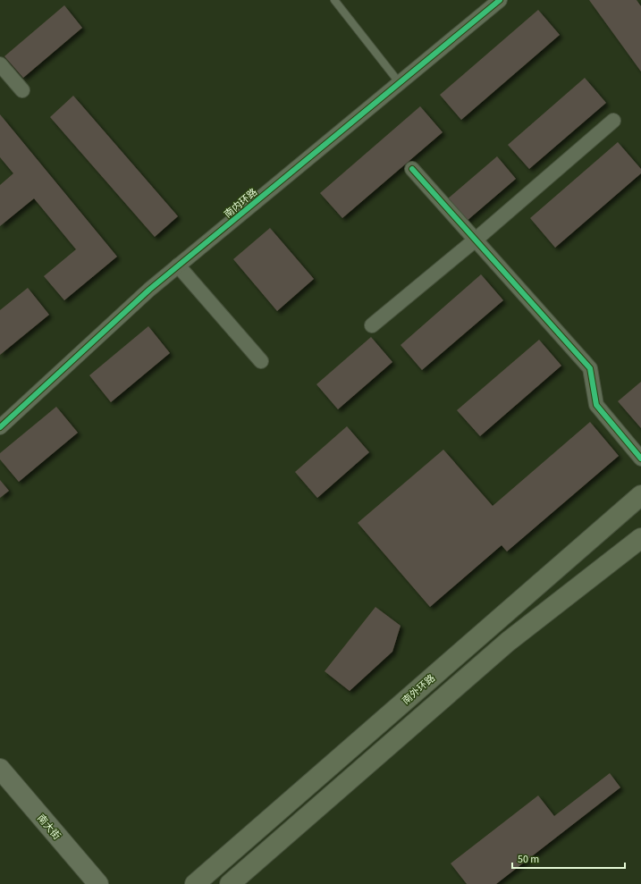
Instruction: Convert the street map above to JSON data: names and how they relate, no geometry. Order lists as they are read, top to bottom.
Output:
{
  "streets": {
    "highway": ["南外环路"],
    "main road": ["南大街"],
    "street": ["南内环路"]
  },
  "scale_bar": "50 m"
}
